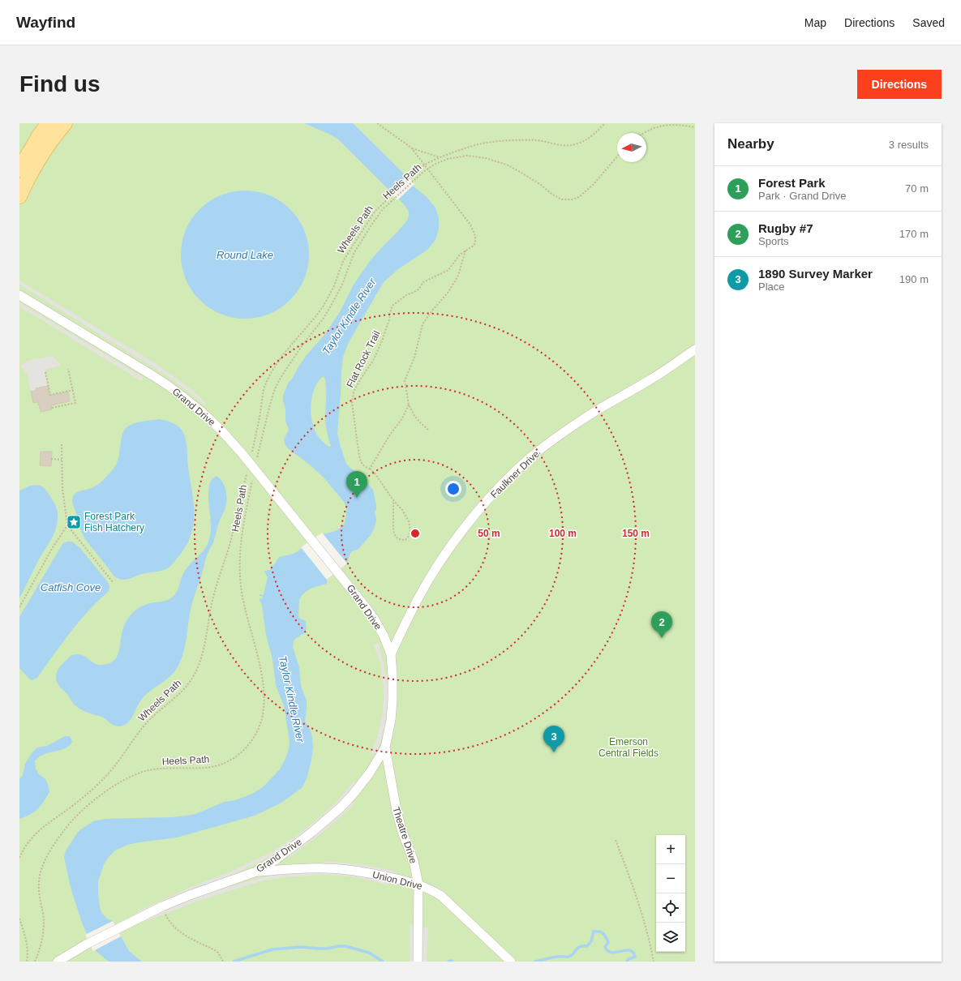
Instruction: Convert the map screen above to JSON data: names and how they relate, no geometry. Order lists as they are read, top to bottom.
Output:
{
  "streets": {
    "street": [
      "Grand Drive",
      "Faulkner Drive",
      "Theatre Drive",
      "Union Drive"
    ],
    "path": ["Heels Path", "Wheels Path", "Flat Rock Trail"]
  },
  "crossings": [
    ["Heels Path", "Flat Rock Trail"],
    ["Grand Drive", "Faulkner Drive"],
    ["Grand Drive", "Theatre Drive"],
    ["Grand Drive", "Union Drive"],
    ["Theatre Drive", "Union Drive"]
  ],
  "water": ["Round Lake", "Taylor Kindle River", "Catfish Cove"],
  "parks": ["Emerson Central Fields"],
  "places": {
    "place": ["Forest Park Fish Hatchery"]
  },
  "north": "left",
  "page": {
    "header": "Wayfind",
    "nav": ["Map", "Directions", "Saved"],
    "buttons": "Directions",
    "title": "Find us",
    "heading": ["Nearby", "3 results"],
    "list": [
      {
        "mark": "1",
        "name": "Forest Park",
        "note": "Park · Grand Drive",
        "value": "70 m"
      },
      {
        "mark": "2",
        "name": "Rugby #7",
        "note": "Sports",
        "value": "170 m"
      },
      {
        "mark": "3",
        "name": "1890 Survey Marker",
        "note": "Place",
        "value": "190 m"
      }
    ],
    "pins": ["1", "2", "3"],
    "map_buttons": ["+", "−"]
  },
  "rings": ["50 m", "100 m", "150 m"]
}
